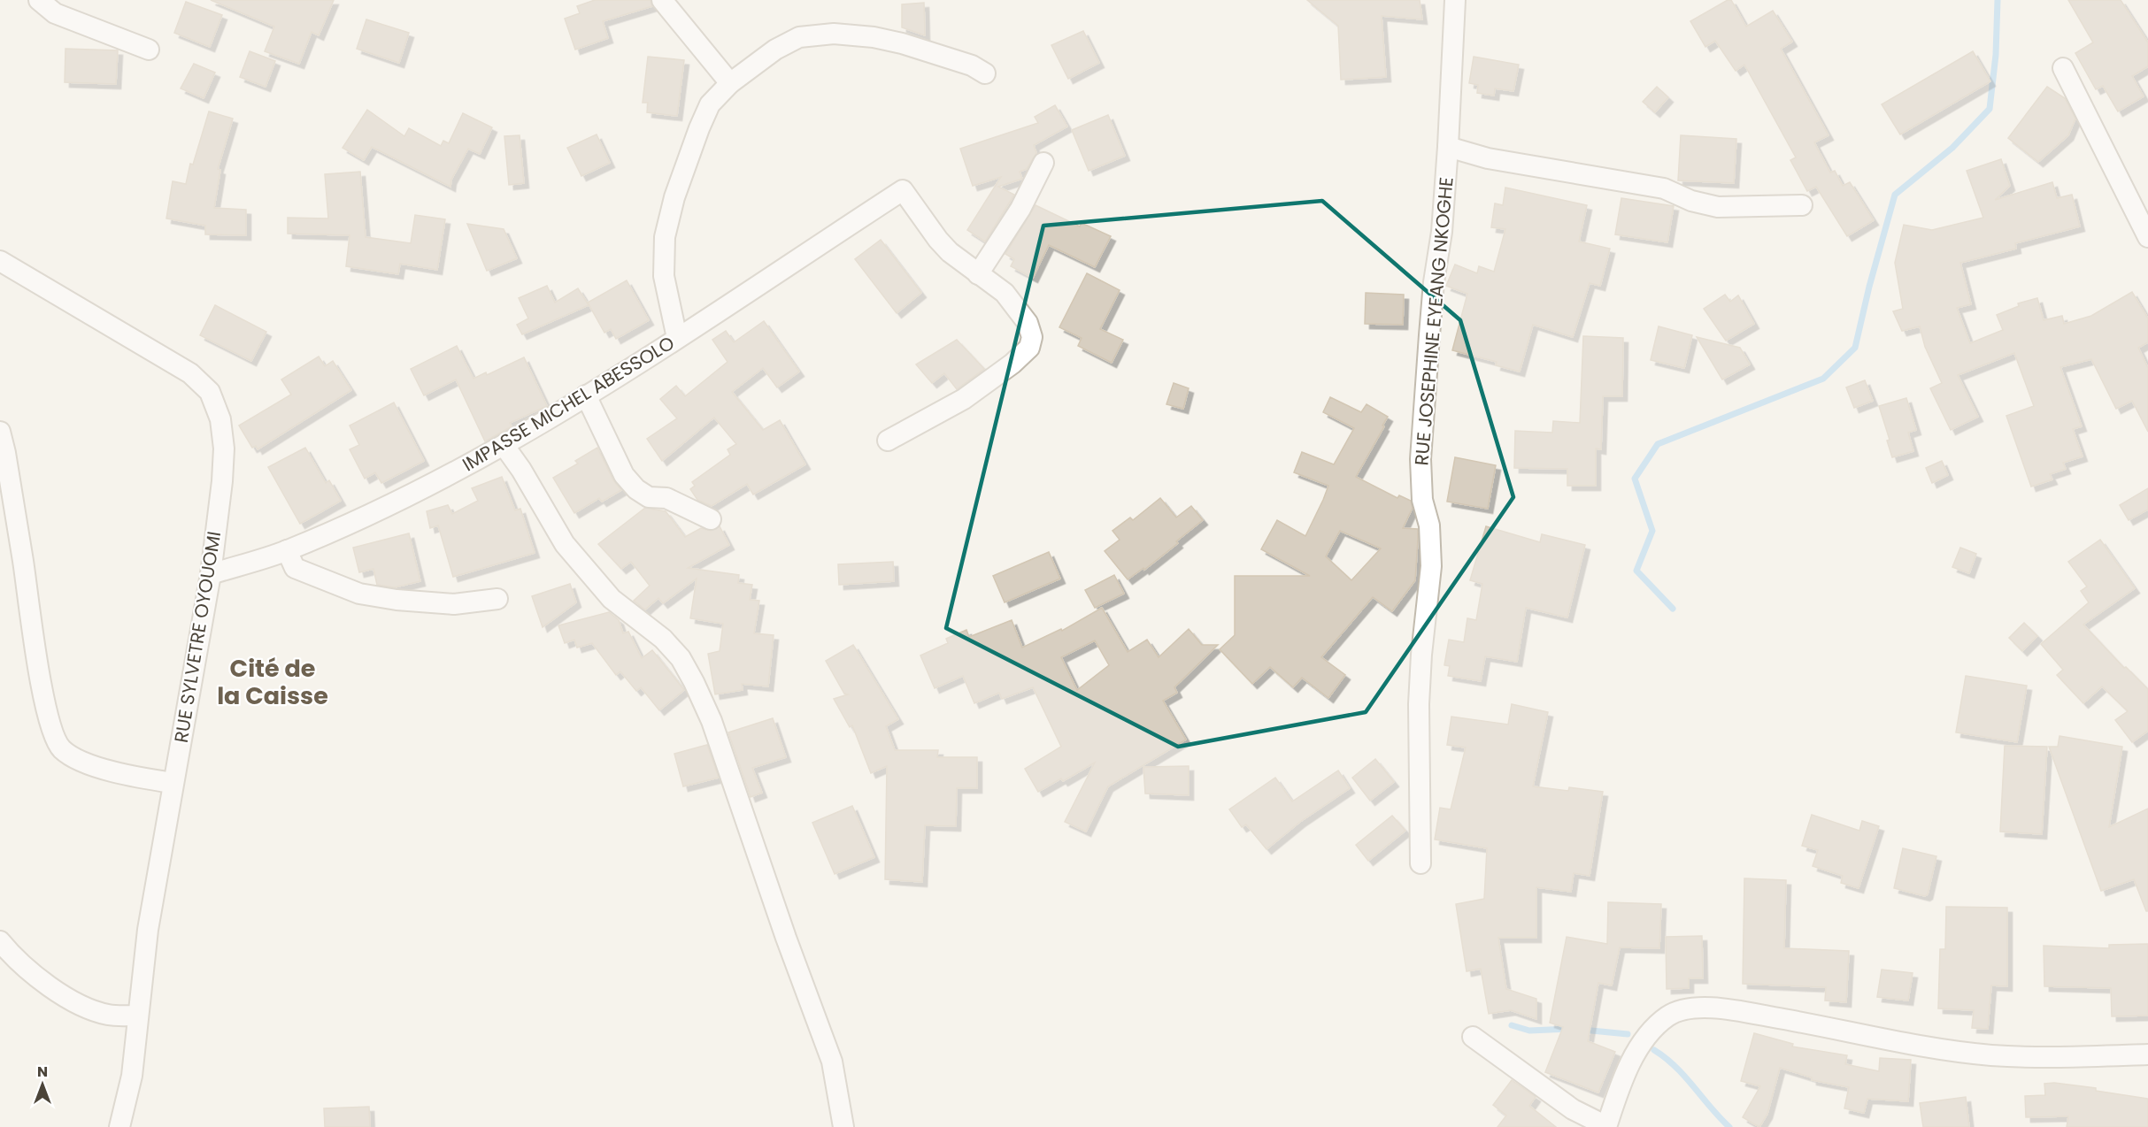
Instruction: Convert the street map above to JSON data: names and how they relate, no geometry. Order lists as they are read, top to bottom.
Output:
{
  "streets": {
    "street": ["RUE JOSEPHINE EYEANG NKOGHE", "IMPASSE MICHEL ABESSOLO", "RUE SYLVETRE OYOUOMI"]
  },
  "crossings": [
    ["IMPASSE MICHEL ABESSOLO", "RUE SYLVETRE OYOUOMI"]
  ],
  "districts": ["Cité de la Caisse"],
  "north": "top"
}
